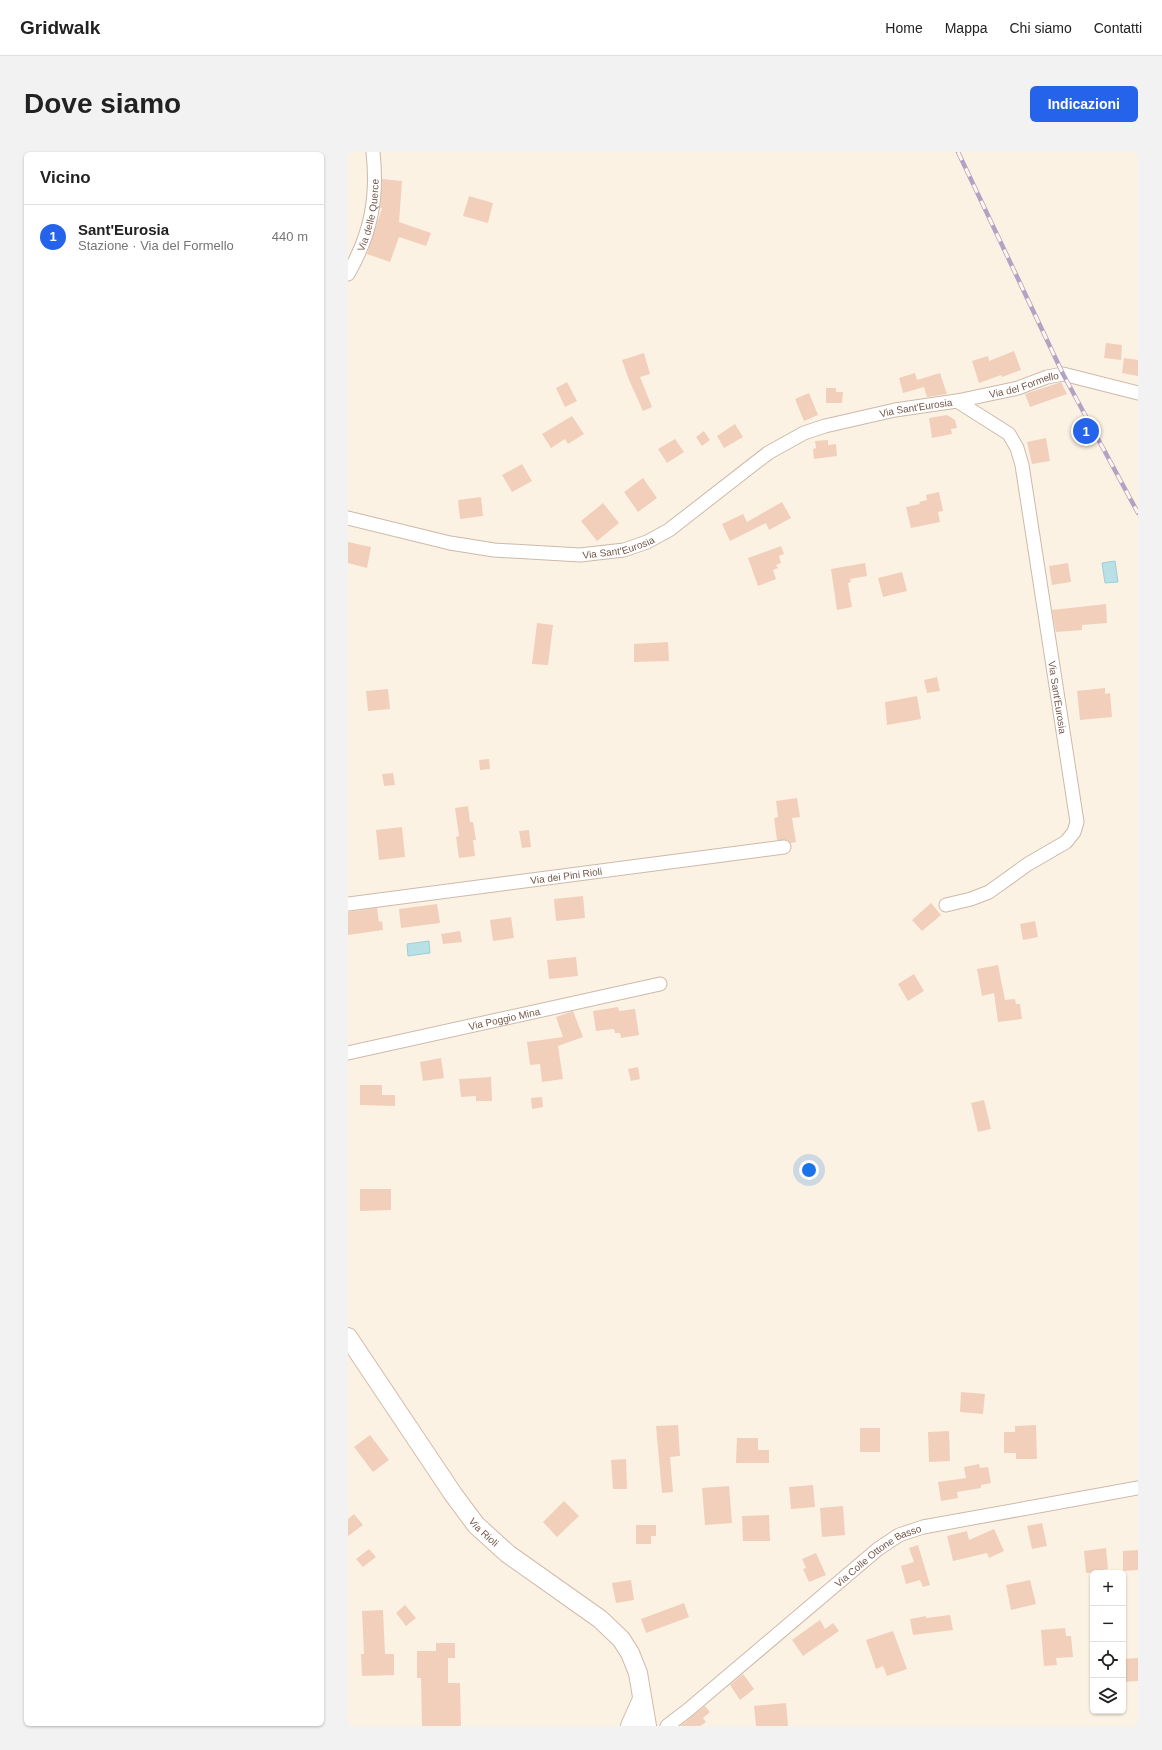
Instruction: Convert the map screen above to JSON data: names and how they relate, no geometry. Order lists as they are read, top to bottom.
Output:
{
  "streets": {
    "main road": ["Via Rioli"],
    "street": [
      "Via delle Querce",
      "Via del Formello",
      "Via Sant'Eurosia",
      "Via dei Pini Rioli",
      "Via Poggio Mina",
      "Via Colle Ottone Basso"
    ]
  },
  "crossings": [
    ["Via del Formello", "Via Sant'Eurosia"]
  ],
  "page": {
    "header": "Gridwalk",
    "nav": [
      "Home",
      "Mappa",
      "Chi siamo",
      "Contatti"
    ],
    "buttons": "Indicazioni",
    "title": "Dove siamo",
    "heading": "Vicino",
    "list": [
      {
        "mark": "1",
        "name": "Sant'Eurosia",
        "note": "Stazione · Via del Formello",
        "value": "440 m"
      }
    ],
    "pins": "1",
    "map_buttons": ["+", "−"]
  }
}
